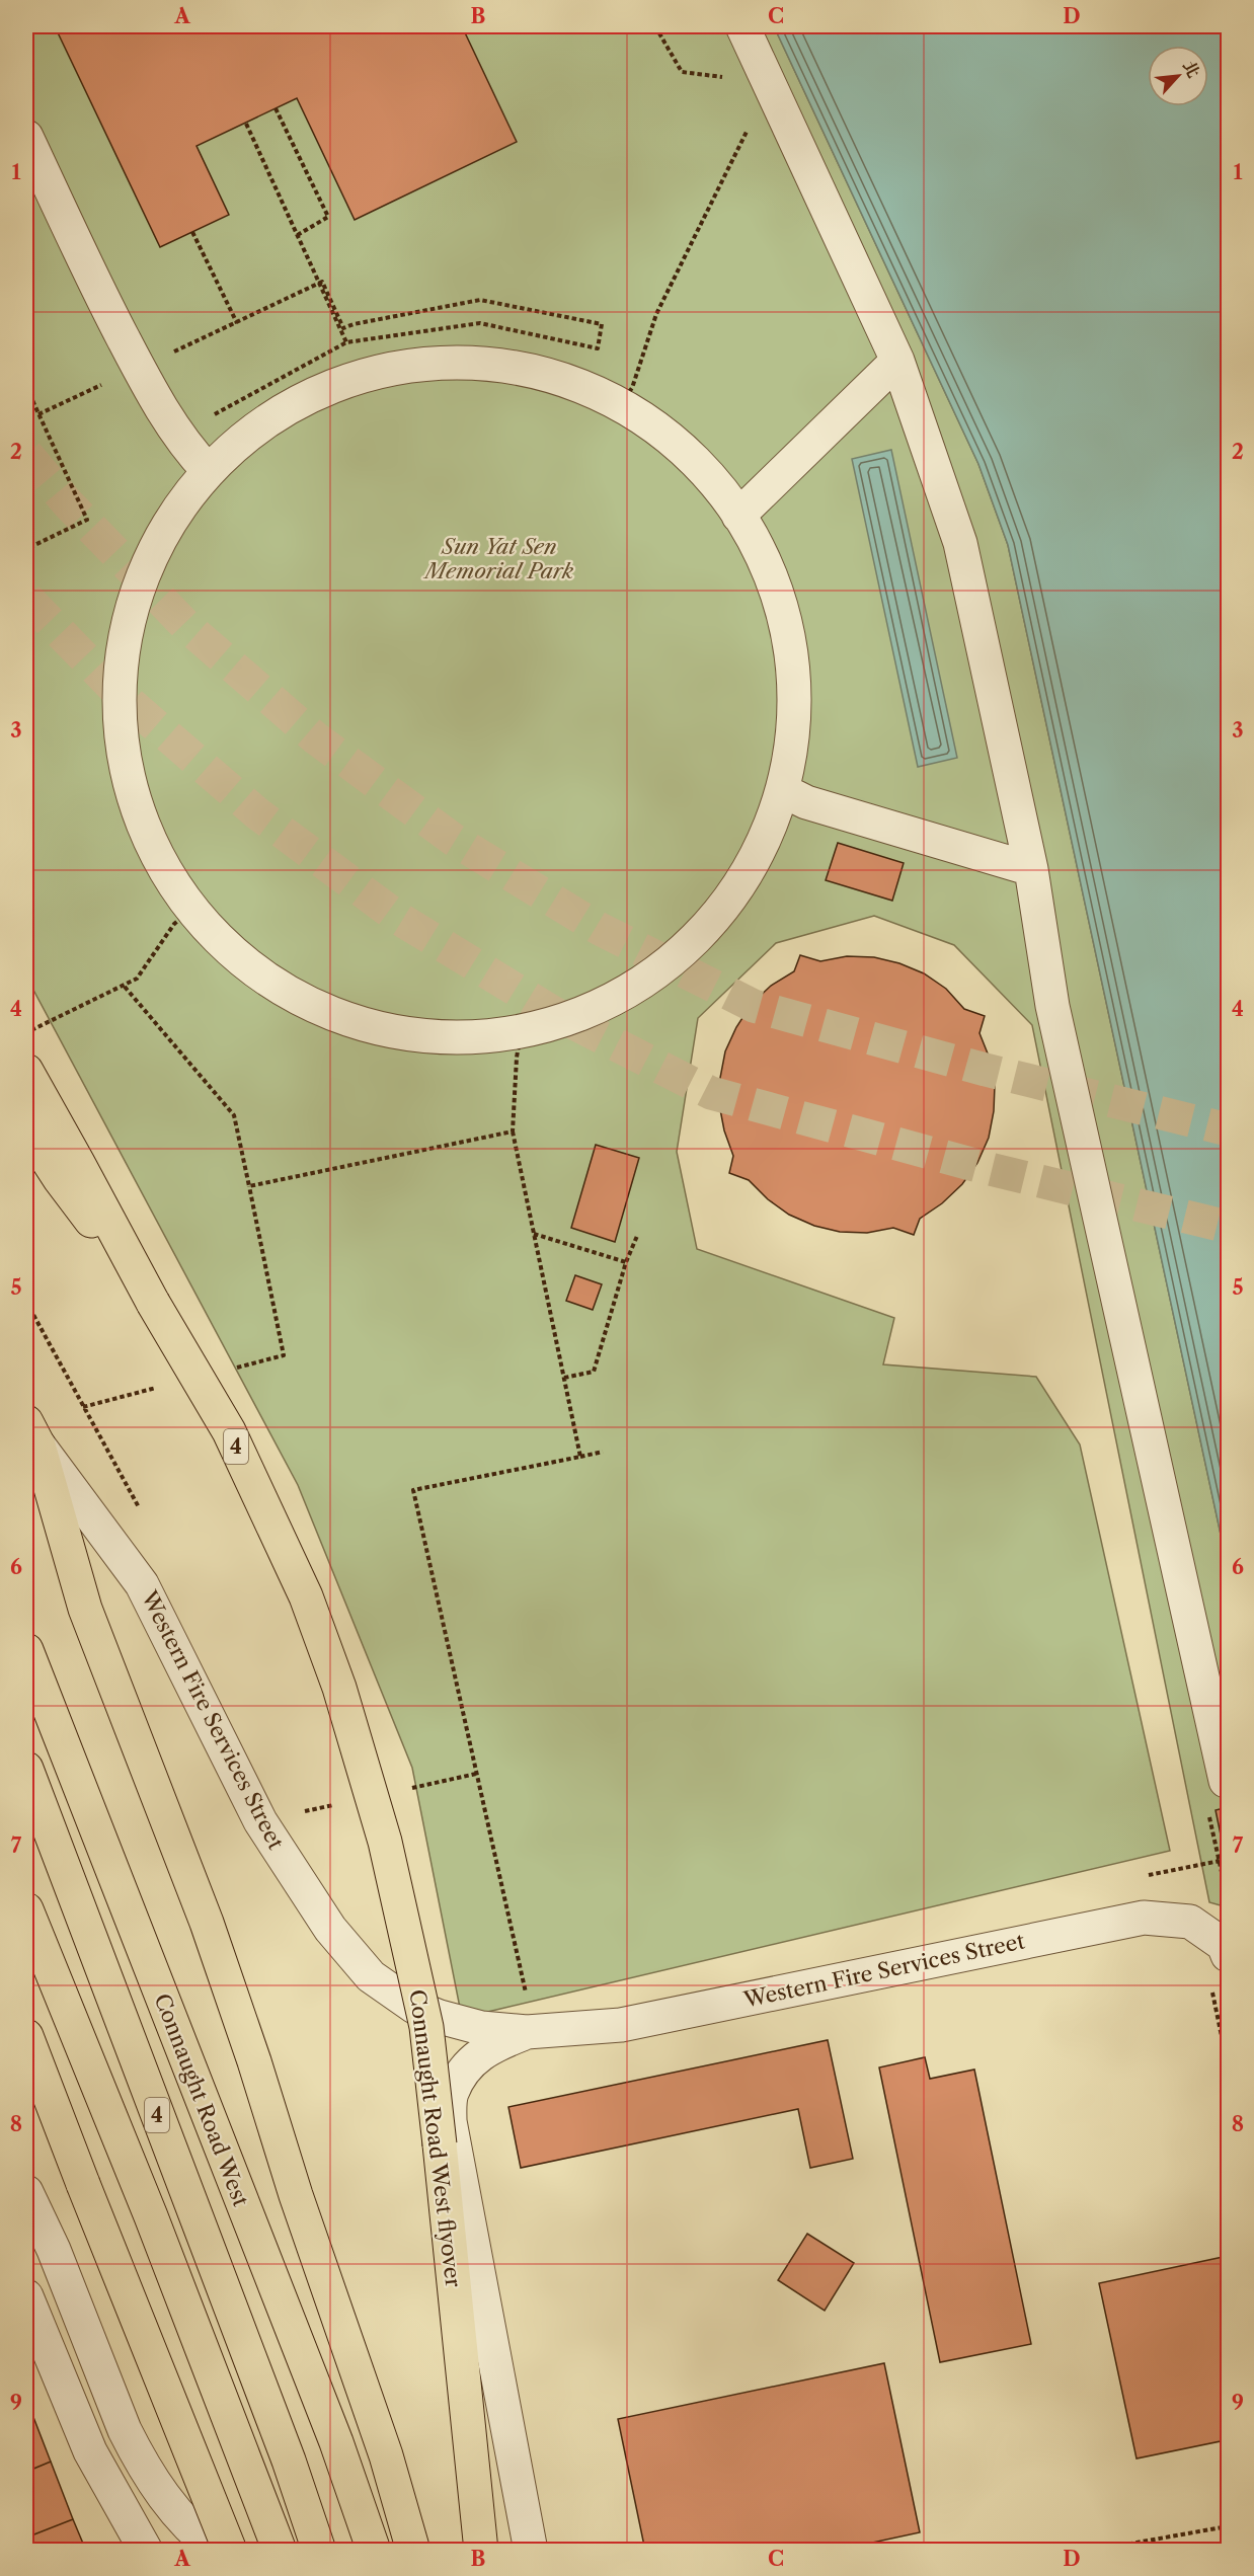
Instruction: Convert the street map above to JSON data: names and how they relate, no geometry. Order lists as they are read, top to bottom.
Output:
{
  "streets": {
    "main road": ["4", "Connaught Road West", "Connaught Road West flyover"],
    "street": ["Western Fire Services Street"]
  },
  "parks": ["Sun Yat Sen Memorial Park"],
  "north": "top right",
  "grid": {
    "columns": [
      "A",
      "B",
      "C",
      "D"
    ],
    "rows": [
      "1",
      "2",
      "3",
      "4",
      "5",
      "6",
      "7",
      "8",
      "9"
    ]
  }
}
